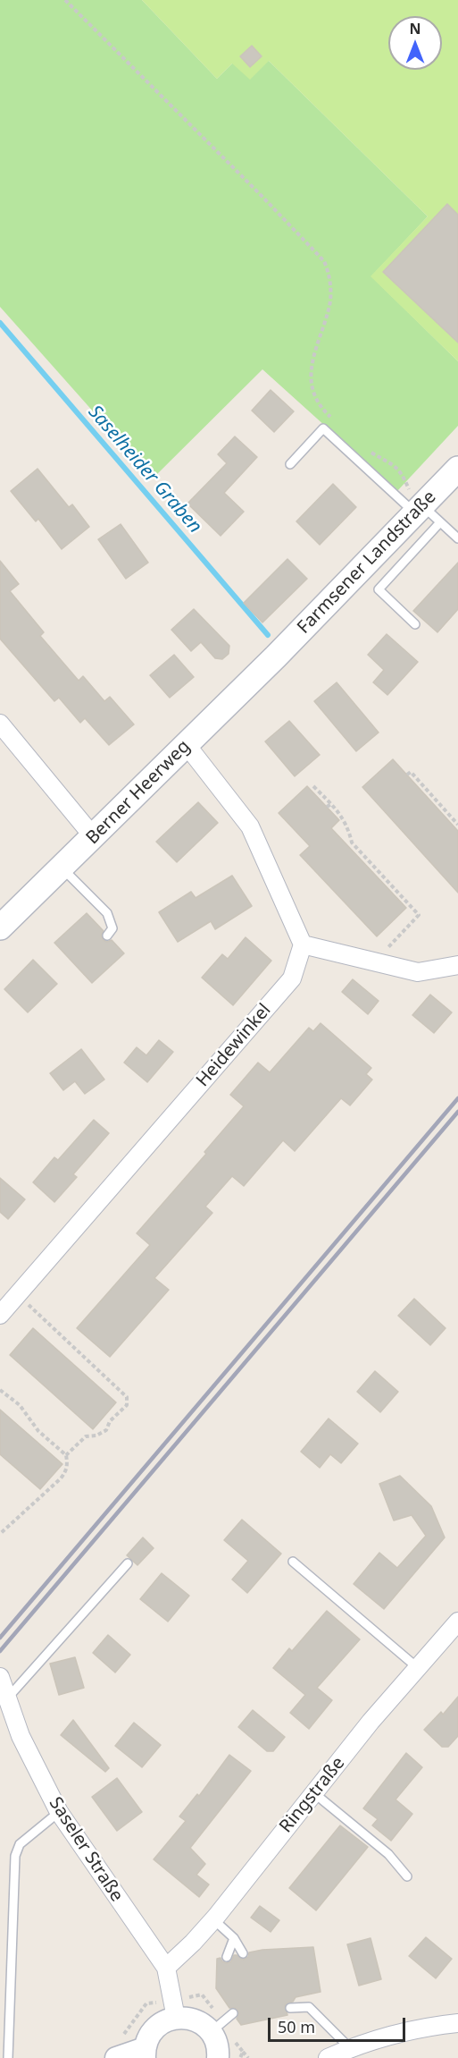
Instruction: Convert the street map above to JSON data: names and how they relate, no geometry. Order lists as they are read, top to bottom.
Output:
{
  "streets": {
    "main road": ["Farmsener Landstraße", "Berner Heerweg"],
    "street": ["Heidewinkel", "Ringstraße", "Saseler Straße"]
  },
  "crossings": [
    ["Farmsener Landstraße", "Berner Heerweg"],
    ["Ringstraße", "Saseler Straße"]
  ],
  "water": ["Saselheider Graben"],
  "scale_bar": "50 m",
  "north": "top"
}
